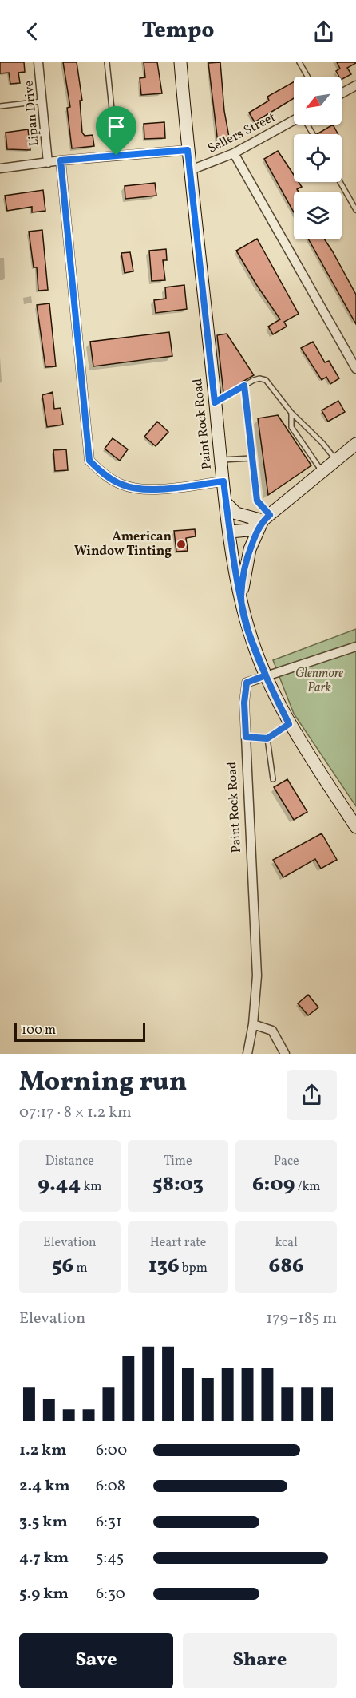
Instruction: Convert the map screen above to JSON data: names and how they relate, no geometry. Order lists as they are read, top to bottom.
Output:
{
  "streets": {
    "main road": ["Paint Rock Road"],
    "street": ["Lipan Drive", "Sellers Street"]
  },
  "crossings": [
    ["Lipan Drive", "Sellers Street"],
    ["Sellers Street", "Paint Rock Road"]
  ],
  "parks": ["Glenmore Park"],
  "places": ["American Window Tinting"],
  "scale_bar": "100 m",
  "north": "bottom left",
  "page": {
    "header": "Tempo",
    "scale": "100 m",
    "heading": ["Morning run", "07:17 · 8 × 1.2 km"],
    "stats": [
      ["Distance", "9.44 km"],
      ["Time", "58:03"],
      ["Pace", "6:09 /km"],
      ["Elevation", "56 m"],
      ["Heart rate", "136 bpm"],
      ["kcal", "686"]
    ],
    "chart": ["Elevation", "179–185 m"],
    "list": [
      {
        "name": "1.2 km",
        "note": "6:00"
      },
      {
        "name": "2.4 km",
        "note": "6:08"
      },
      {
        "name": "3.5 km",
        "note": "6:31"
      },
      {
        "name": "4.7 km",
        "note": "5:45"
      },
      {
        "name": "5.9 km",
        "note": "6:30"
      }
    ],
    "buttons": ["Save", "Share"]
  }
}
